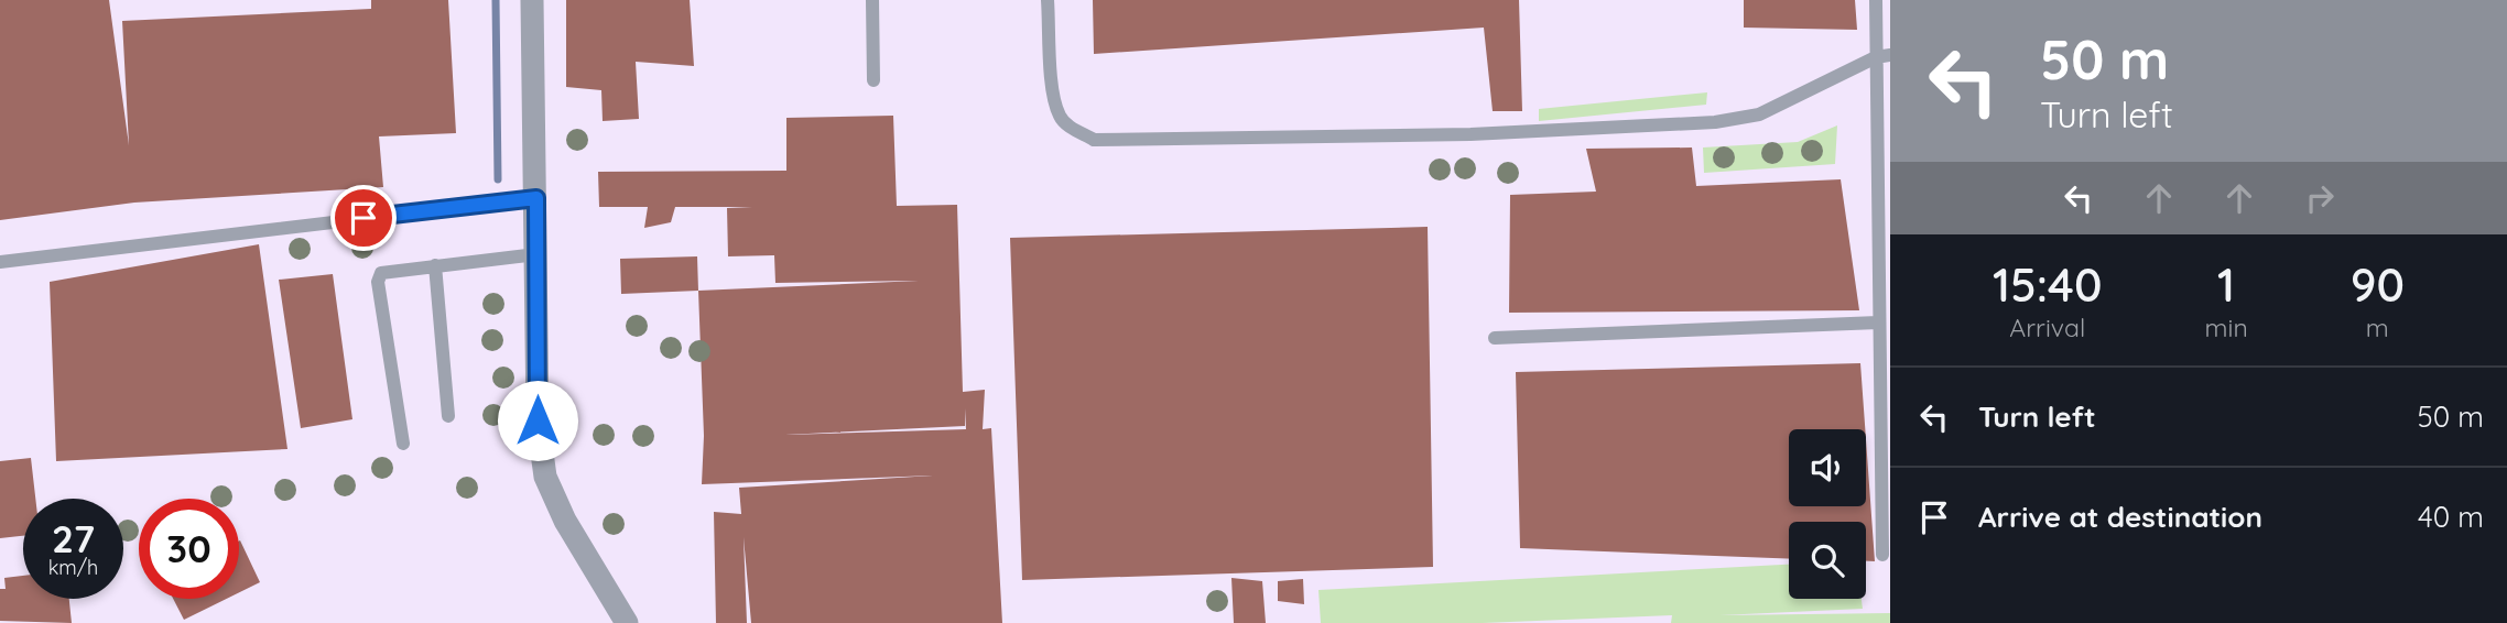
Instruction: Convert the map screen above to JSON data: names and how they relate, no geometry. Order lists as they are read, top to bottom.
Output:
{
  "page": {
    "turn": ["50 m", "Turn left"],
    "eta": [
      "15:40",
      "Arrival",
      "1",
      "min",
      "90",
      "m"
    ],
    "list": [
      {
        "name": "Turn left",
        "value": "50 m"
      },
      {
        "name": "Arrive at destination",
        "value": "40 m"
      }
    ],
    "speed": "27 km/h",
    "limit": "30"
  }
}
